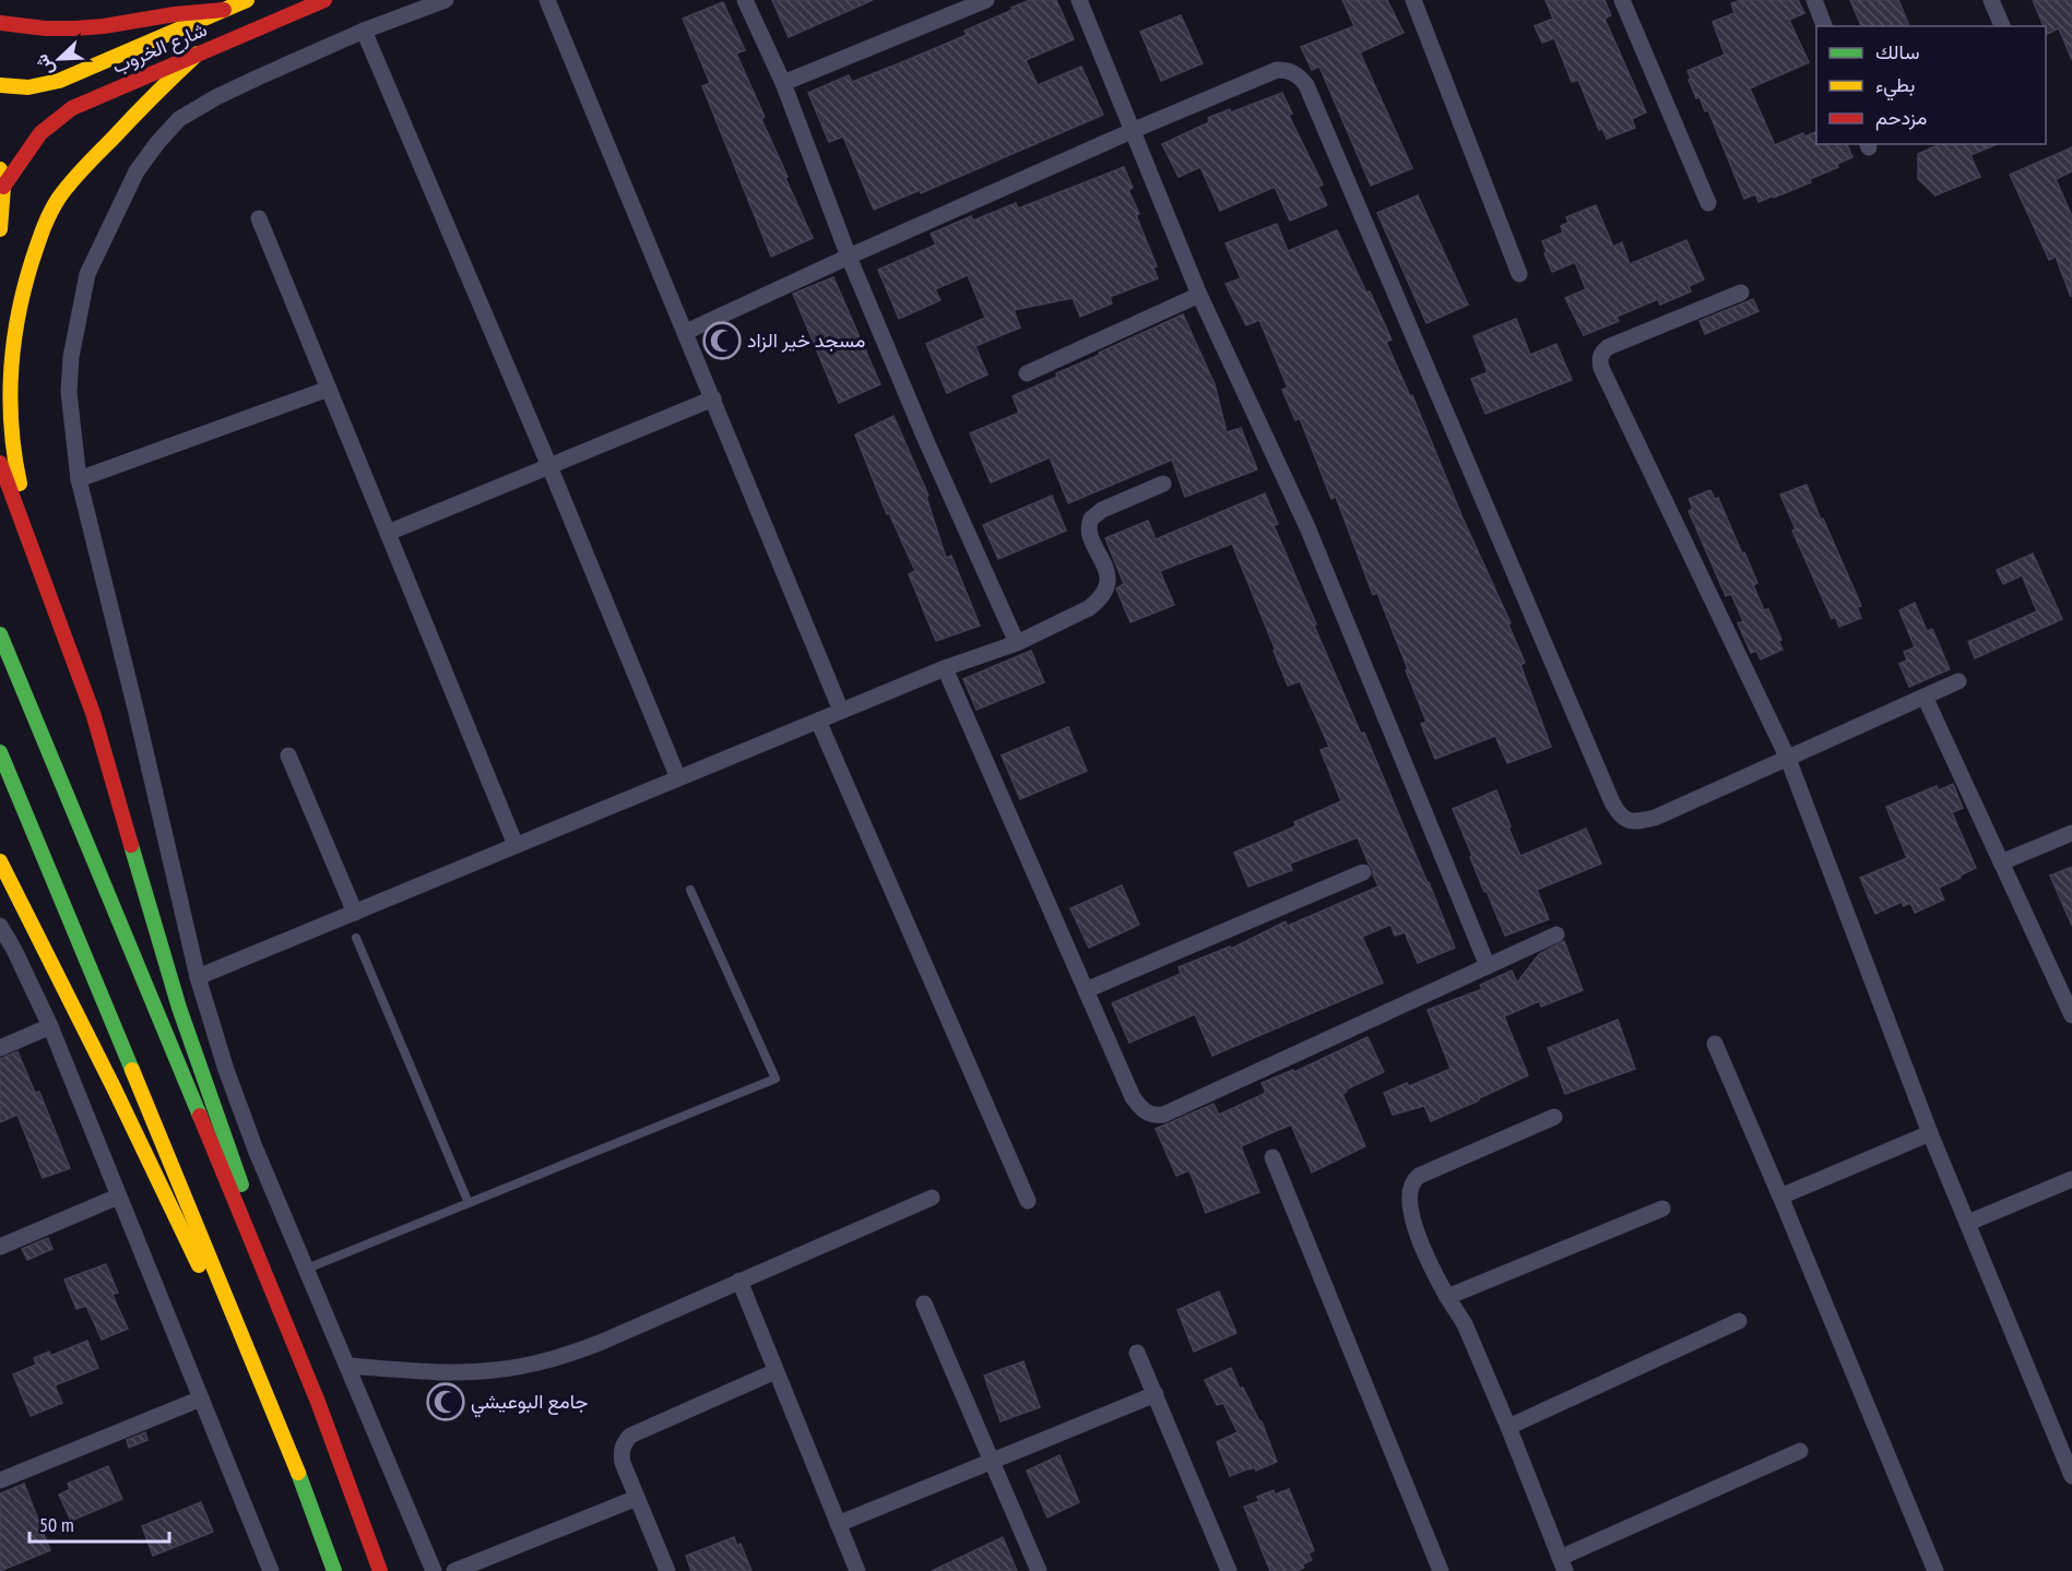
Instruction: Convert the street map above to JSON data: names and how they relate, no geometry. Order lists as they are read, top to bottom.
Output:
{
  "streets": {
    "main road": ["شارع الخروب"]
  },
  "places": {
    "mosque": ["مسجد خير الزاد", "جامع البوعيشي"]
  },
  "legend": ["سالك", "بطيء", "مزدحم"],
  "scale_bar": "50 m",
  "north": "bottom left"
}
